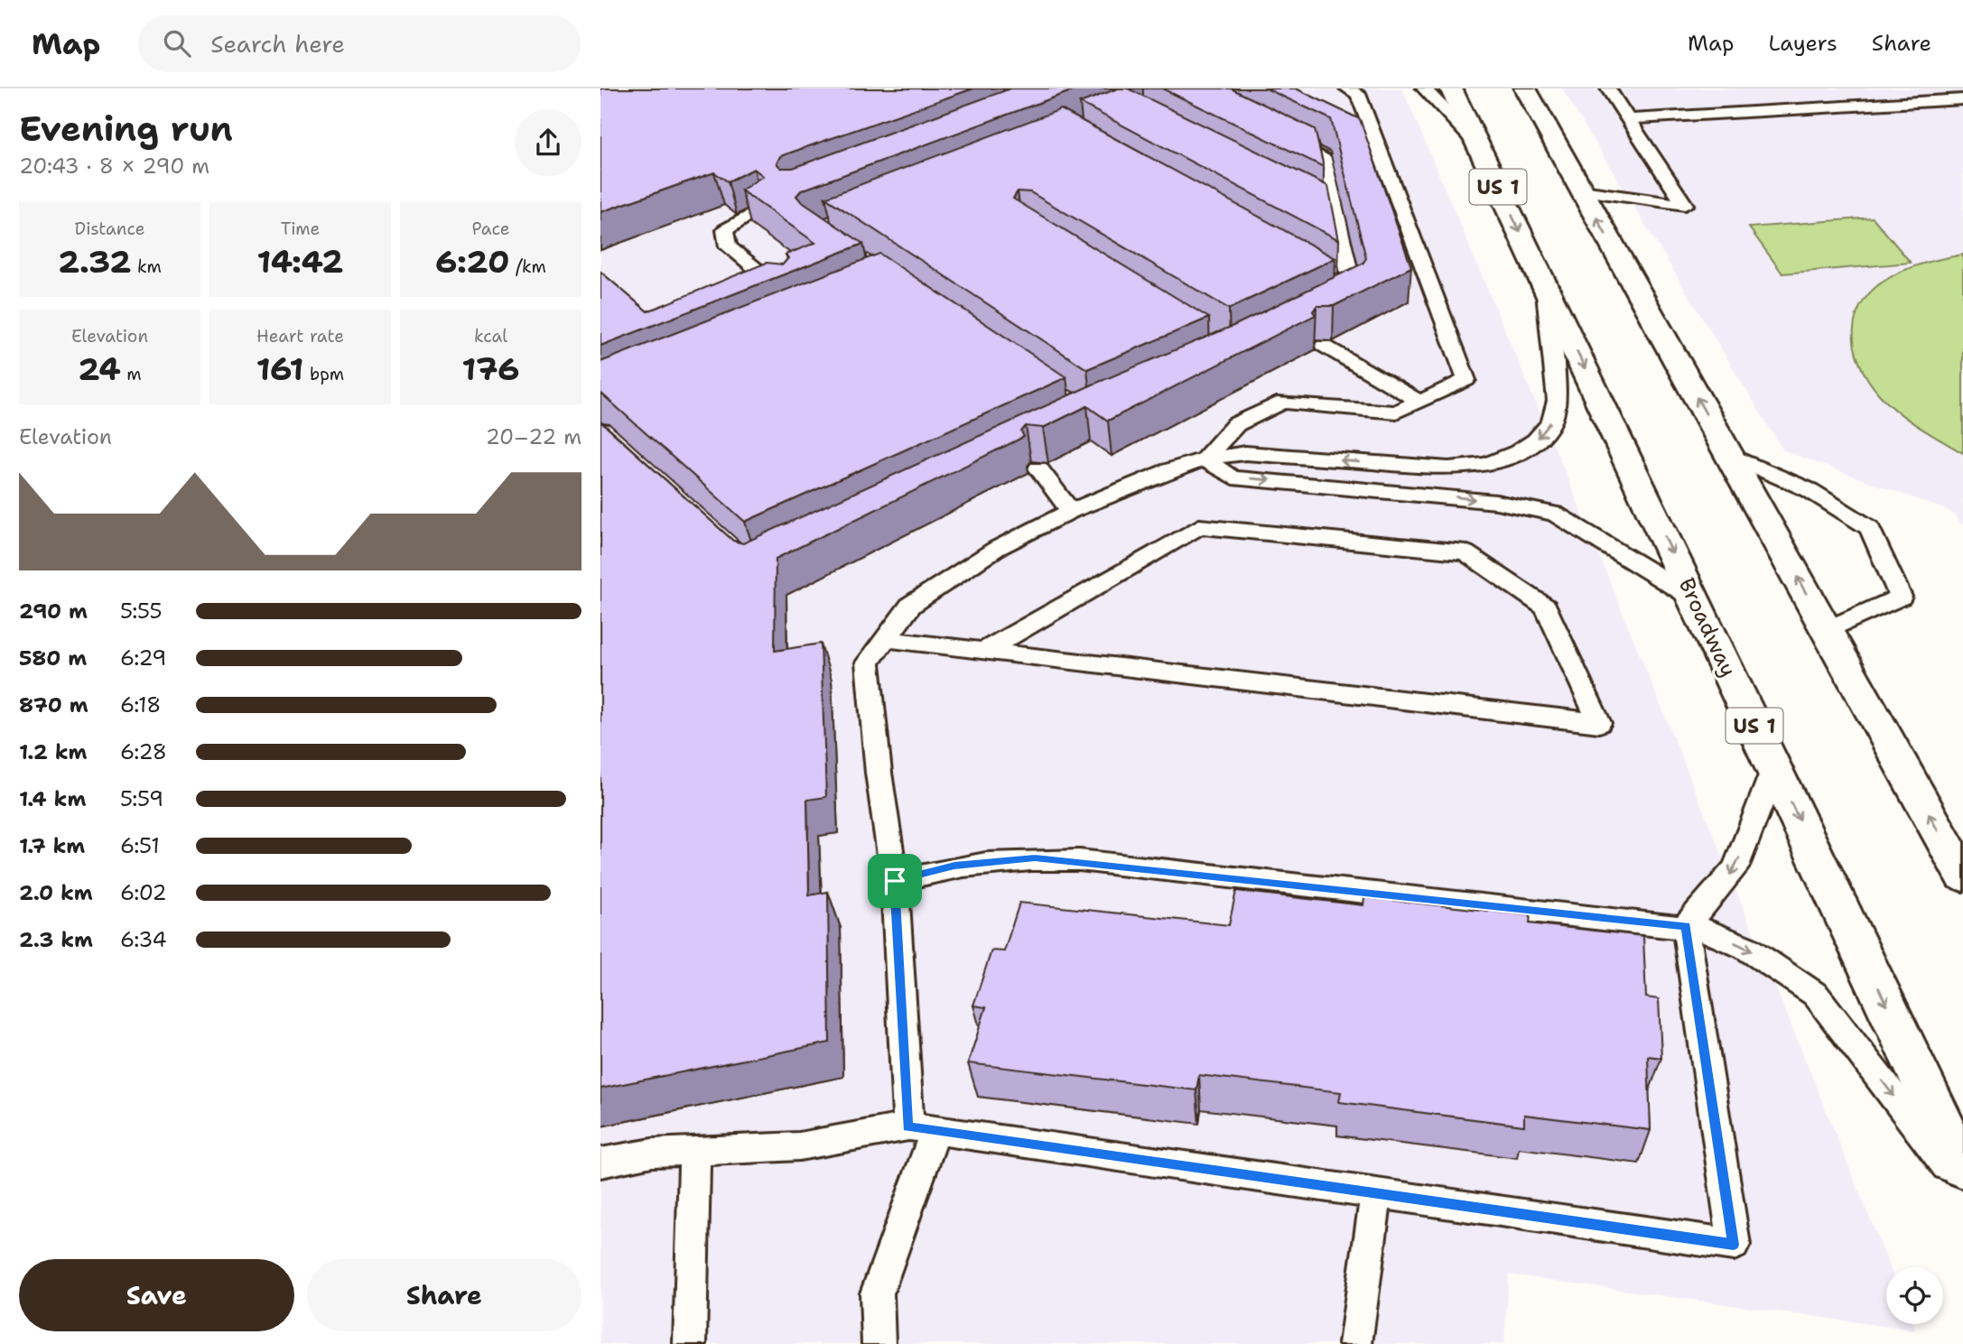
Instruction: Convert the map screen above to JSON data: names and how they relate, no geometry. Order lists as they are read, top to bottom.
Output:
{
  "streets": {
    "highway": ["US 1", "Broadway"]
  },
  "page": {
    "header": "Map",
    "search": "Search here",
    "nav": ["Map", "Layers", "Share"],
    "heading": ["Evening run", "20:43 · 8 × 290 m"],
    "stats": [
      ["Distance", "2.32 km"],
      ["Time", "14:42"],
      ["Pace", "6:20 /km"],
      ["Elevation", "24 m"],
      ["Heart rate", "161 bpm"],
      ["kcal", "176"]
    ],
    "chart": ["Elevation", "20–22 m"],
    "list": [
      {
        "name": "290 m",
        "note": "5:55"
      },
      {
        "name": "580 m",
        "note": "6:29"
      },
      {
        "name": "870 m",
        "note": "6:18"
      },
      {
        "name": "1.2 km",
        "note": "6:28"
      },
      {
        "name": "1.4 km",
        "note": "5:59"
      },
      {
        "name": "1.7 km",
        "note": "6:51"
      },
      {
        "name": "2.0 km",
        "note": "6:02"
      },
      {
        "name": "2.3 km",
        "note": "6:34"
      }
    ],
    "buttons": ["Save", "Share"]
  }
}
